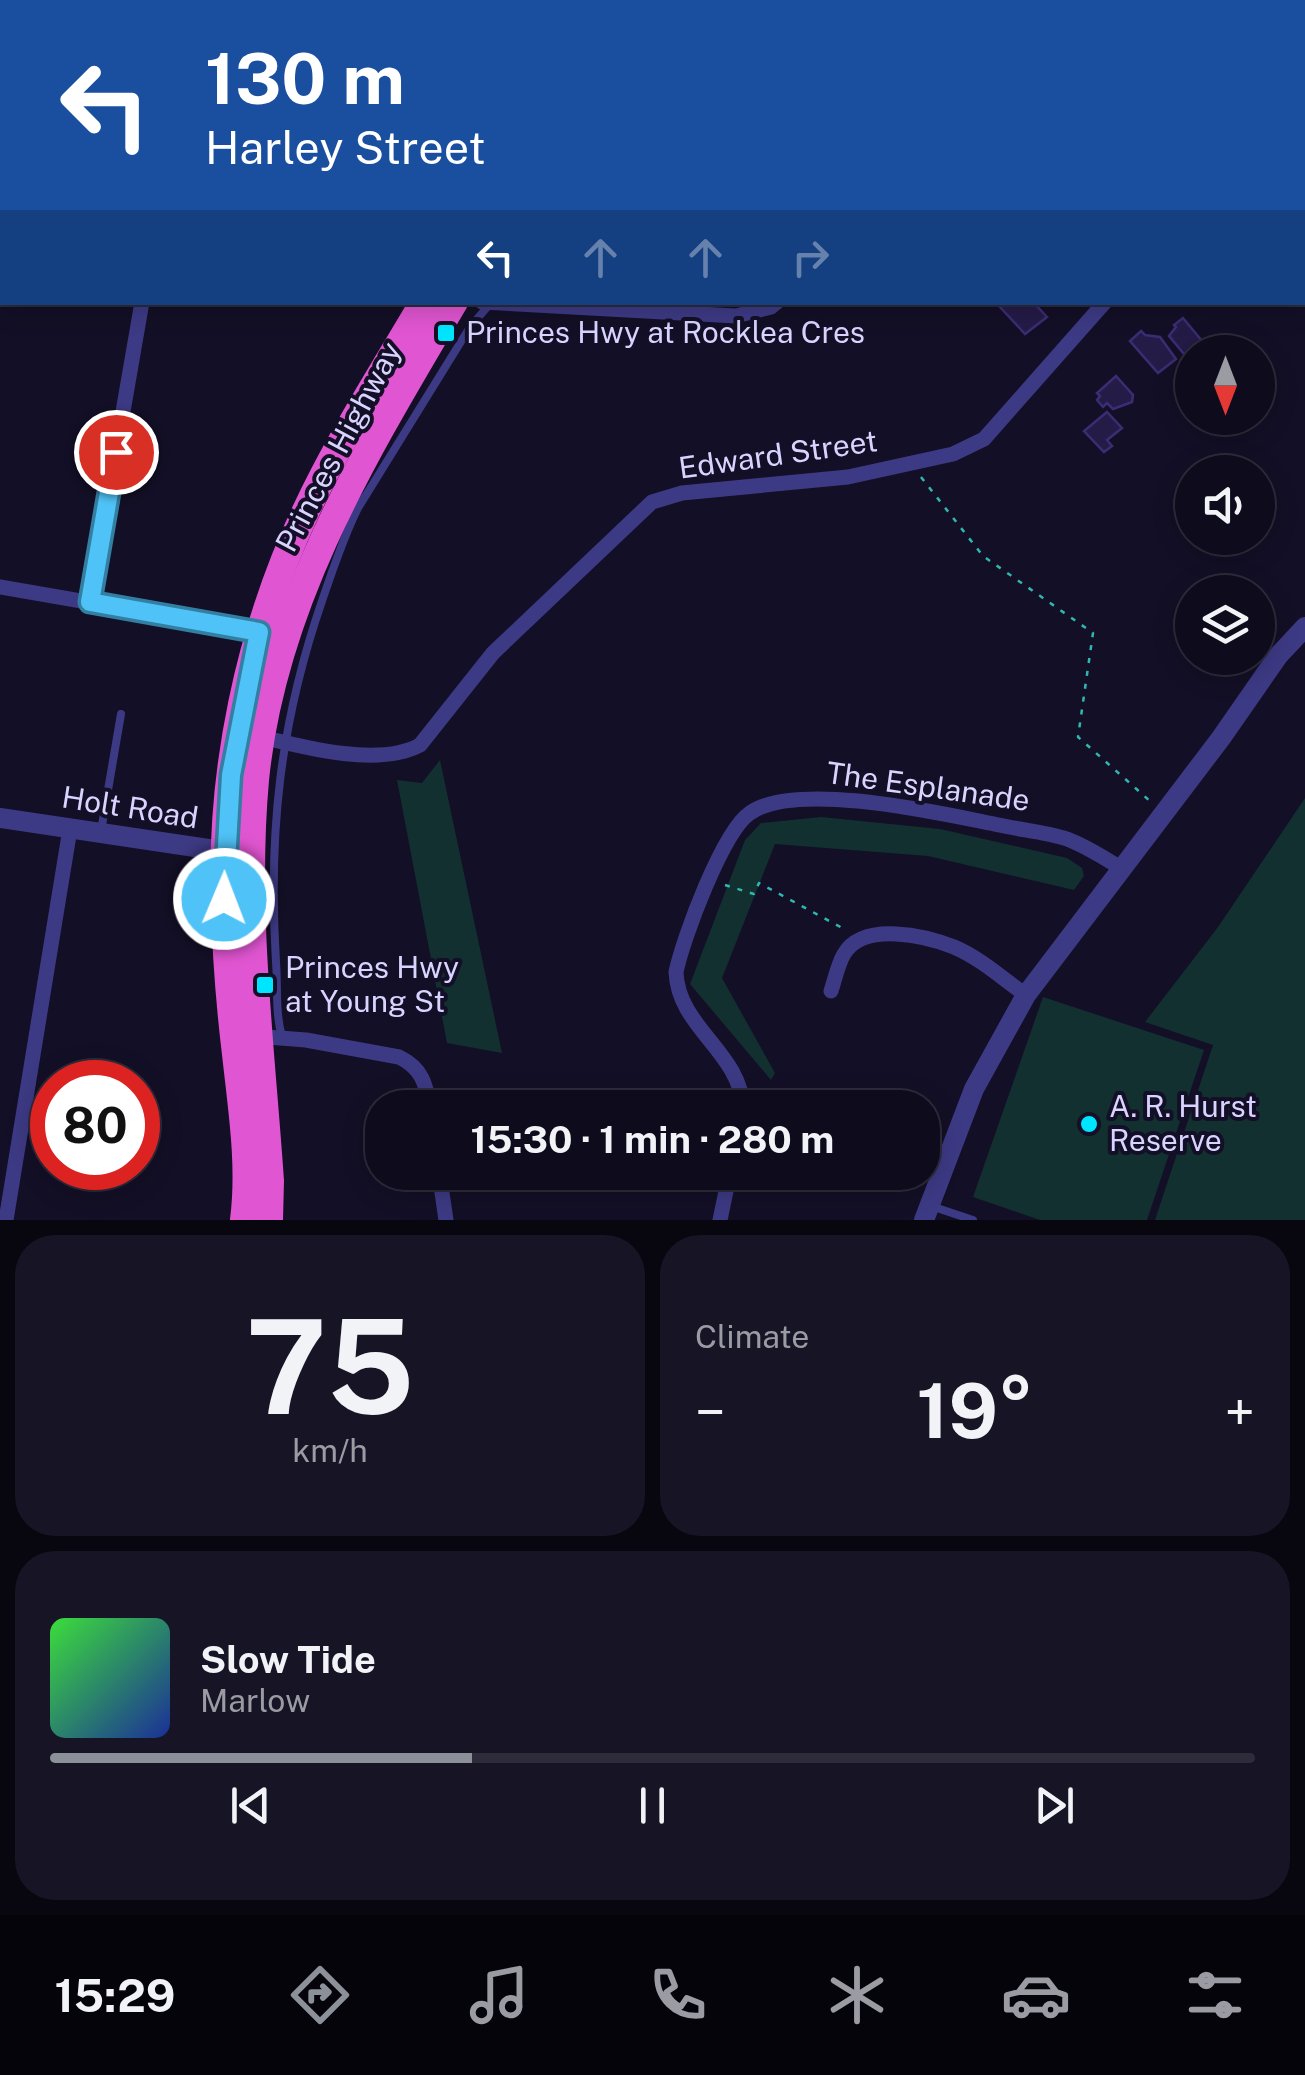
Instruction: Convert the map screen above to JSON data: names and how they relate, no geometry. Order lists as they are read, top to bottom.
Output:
{
  "streets": {
    "highway": ["Princes Highway"],
    "street": ["Edward Street", "The Esplanade", "Holt Road"]
  },
  "crossings": [
    ["Princes Highway", "Edward Street"],
    ["Princes Highway", "Holt Road"]
  ],
  "places": {
    "transit": ["Princes Hwy at Rocklea Cres", "Princes Hwy at Young St"],
    "other": ["A. R. Hurst Reserve"]
  },
  "north": "bottom",
  "page": {
    "turn": ["130 m", "Harley Street"],
    "limit": "80",
    "trip": "15:30 · 1 min · 280 m",
    "tile": [
      ["75", "km/h"],
      "Climate"
    ],
    "heat": ["−", "19°", "+"],
    "song": ["Slow Tide", "Marlow"],
    "tabs": "15:29"
  }
}
